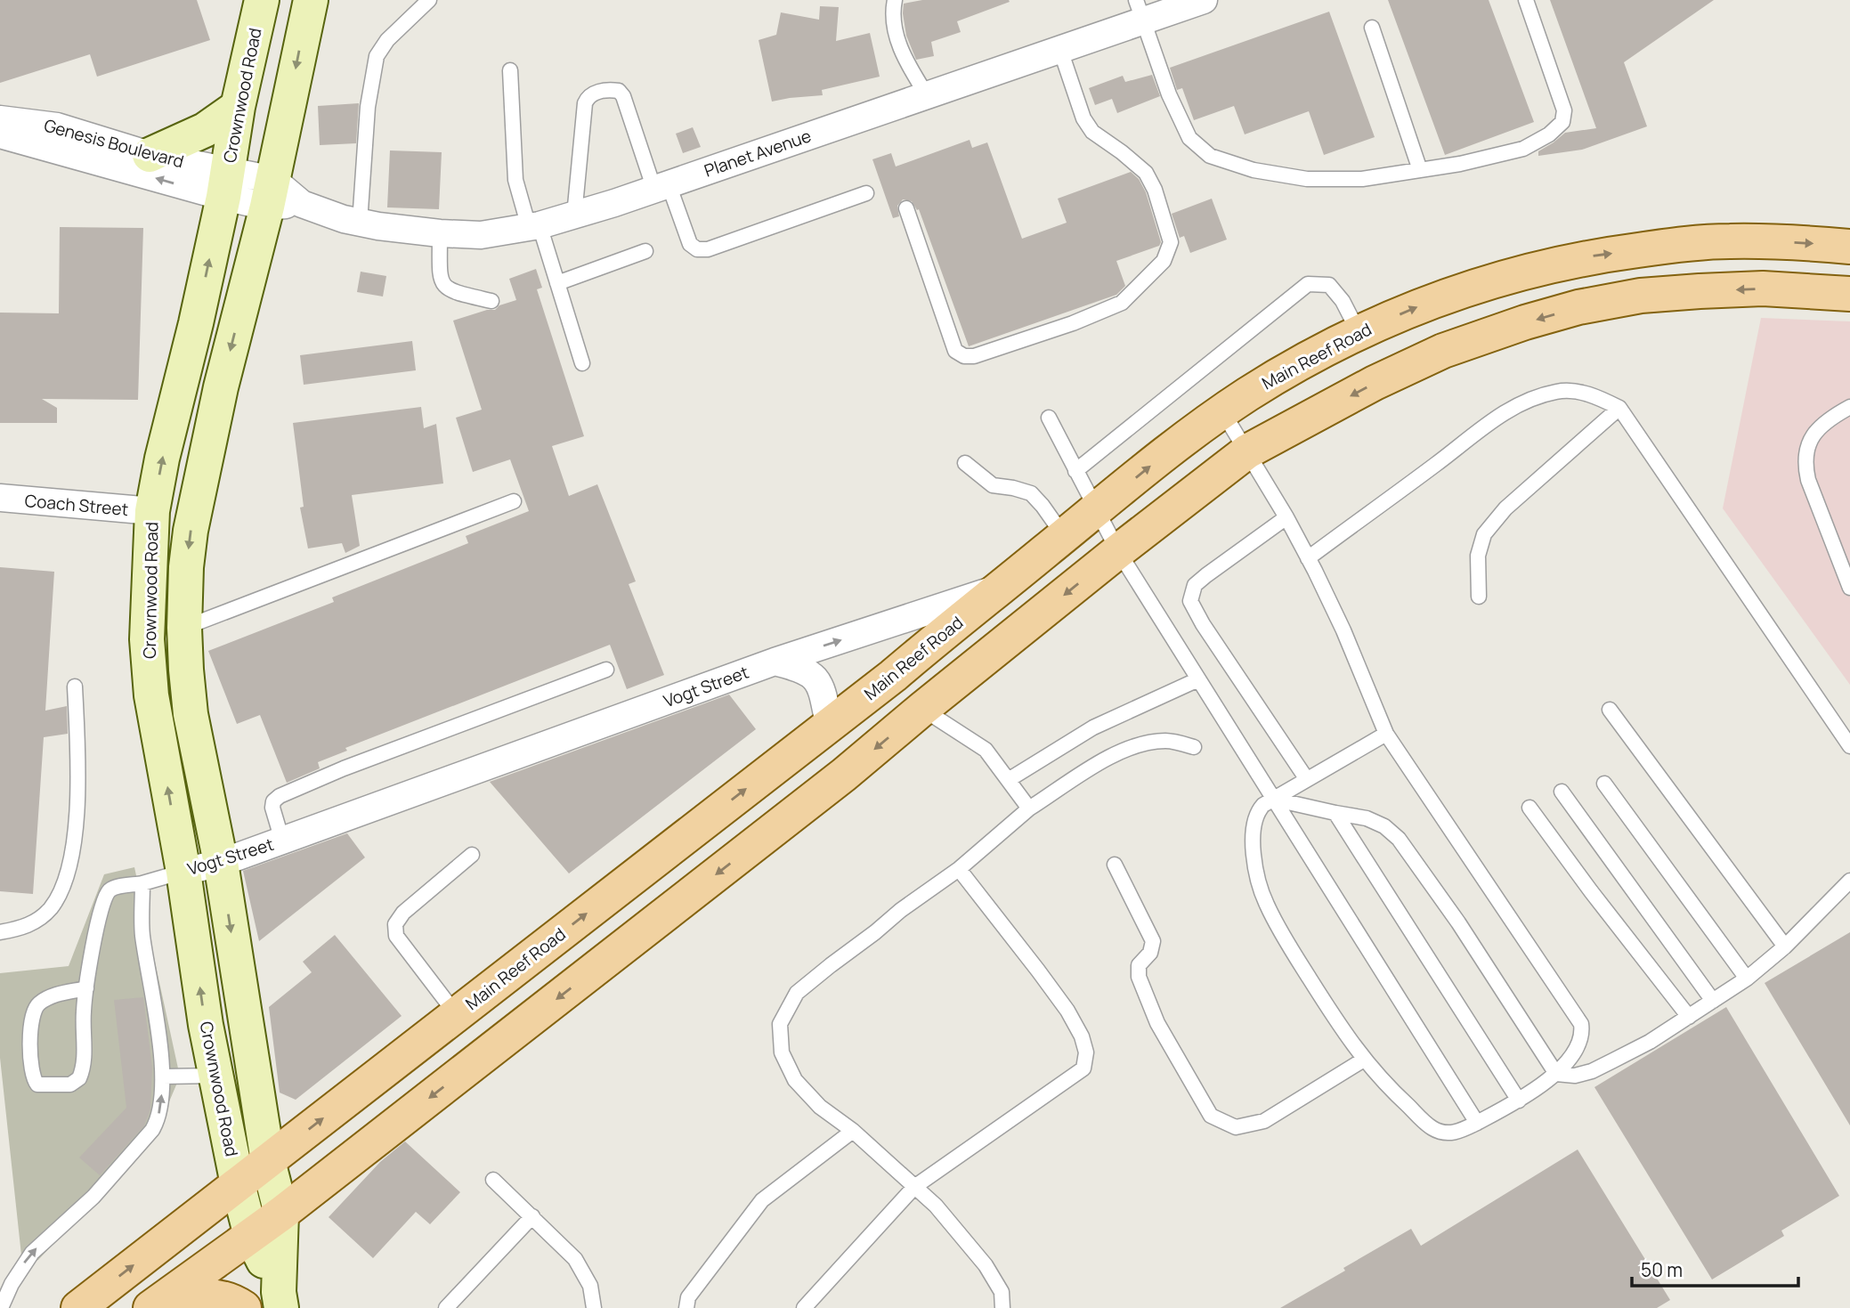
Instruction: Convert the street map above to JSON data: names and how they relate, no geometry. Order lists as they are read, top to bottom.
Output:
{
  "streets": {
    "main road": ["Crownwood Road", "Main Reef Road"],
    "street": [
      "Genesis Boulevard",
      "Planet Avenue",
      "Coach Street",
      "Vogt Street"
    ]
  },
  "crossings": [
    ["Crownwood Road", "Genesis Boulevard"],
    ["Crownwood Road", "Planet Avenue"],
    ["Crownwood Road", "Main Reef Road"],
    ["Crownwood Road", "Coach Street"],
    ["Crownwood Road", "Vogt Street"],
    ["Genesis Boulevard", "Planet Avenue"],
    ["Main Reef Road", "Vogt Street"]
  ],
  "scale_bar": "50 m"
}
